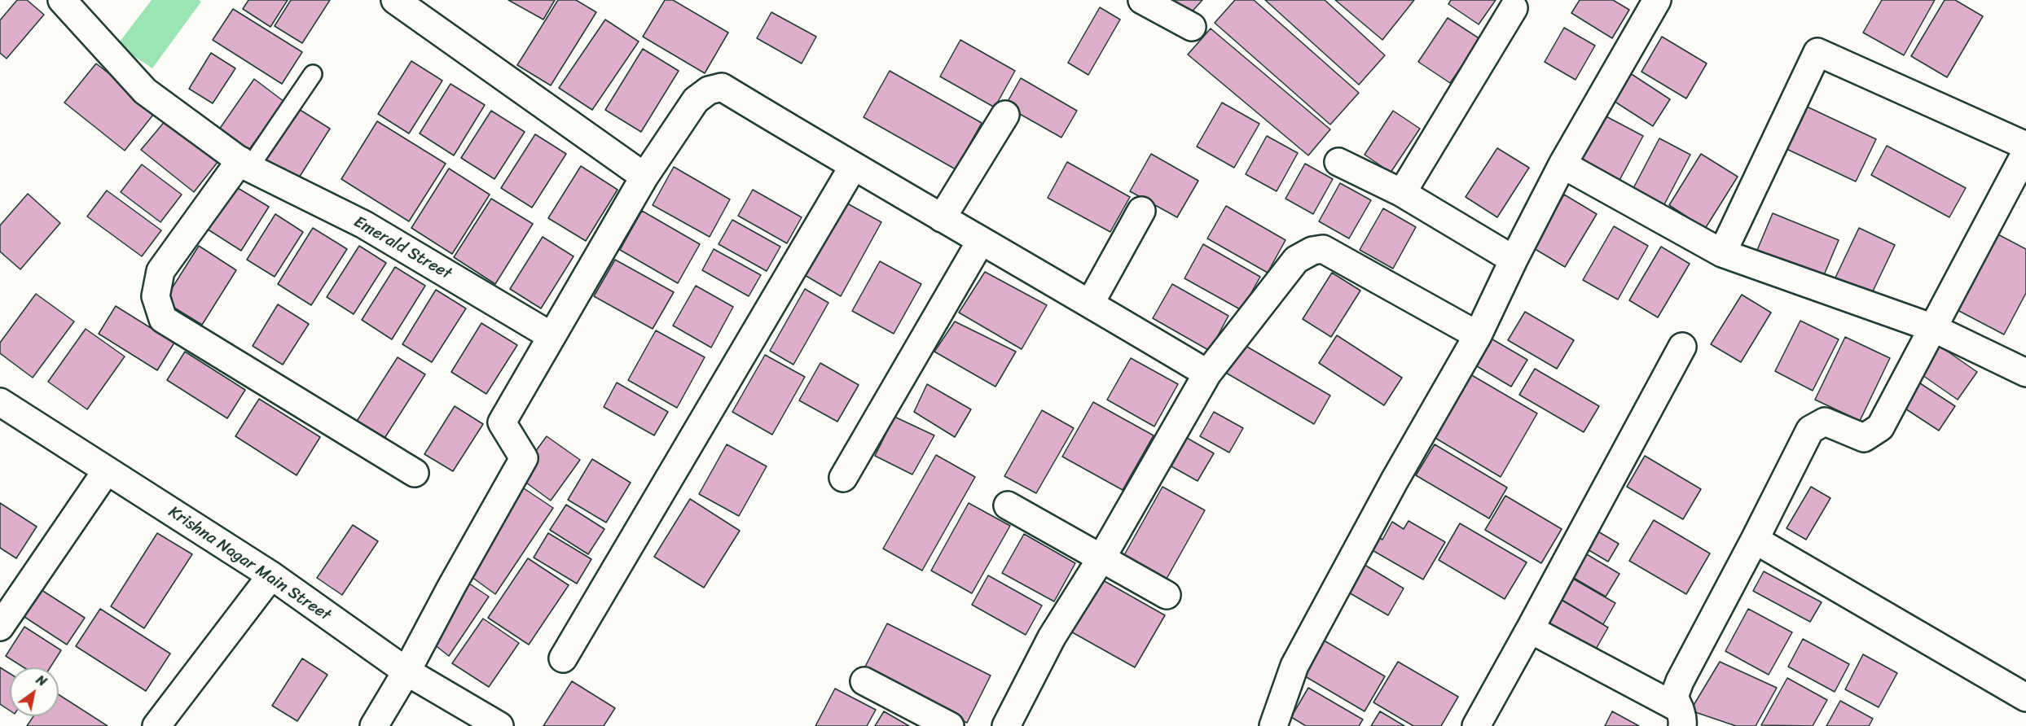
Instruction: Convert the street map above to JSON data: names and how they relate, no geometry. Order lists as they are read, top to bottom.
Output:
{
  "streets": {
    "street": ["Emerald Street", "Krishna Nagar Main Street"]
  },
  "north": "top right"
}
